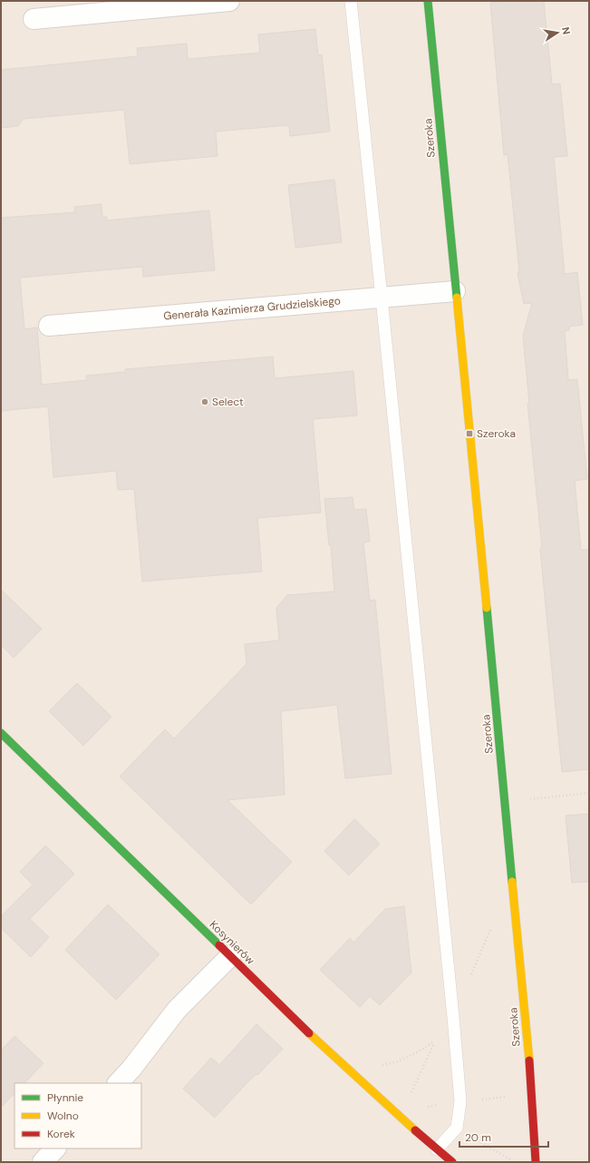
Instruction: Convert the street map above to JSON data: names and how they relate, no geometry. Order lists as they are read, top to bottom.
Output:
{
  "streets": {
    "street": ["Szeroka", "Generała Kazimierza Grudzielskiego", "Kosynierów"]
  },
  "crossings": [
    ["Szeroka", "Generała Kazimierza Grudzielskiego"]
  ],
  "places": {
    "other": ["Select"],
    "transit": ["Szeroka"]
  },
  "legend": ["Płynnie", "Wolno", "Korek"],
  "scale_bar": "20 m",
  "north": "right"
}
